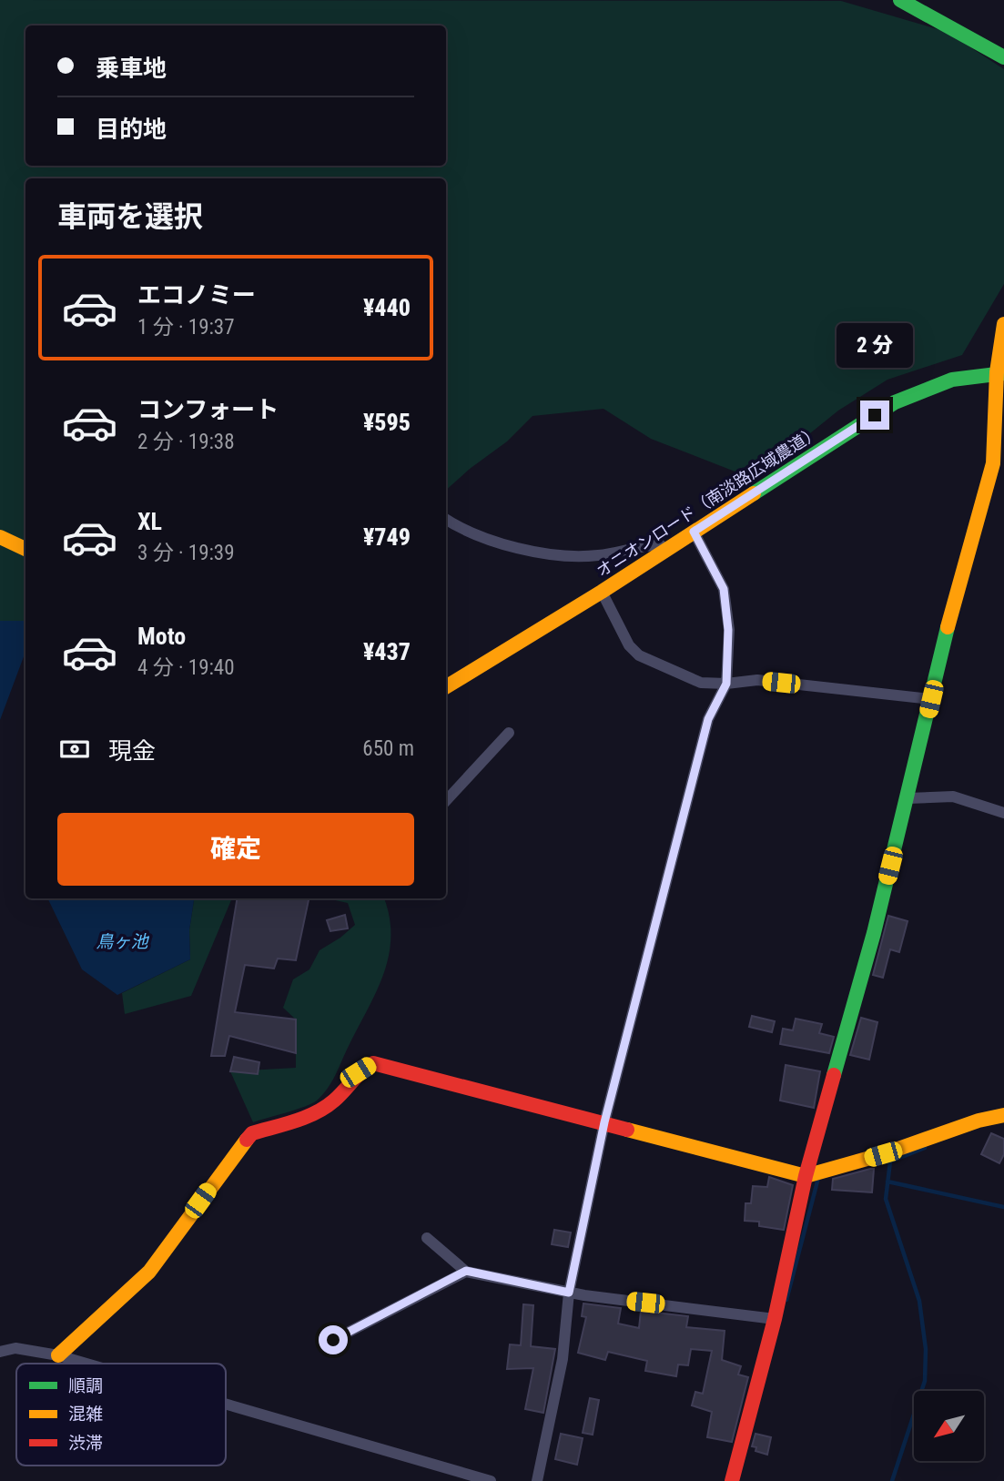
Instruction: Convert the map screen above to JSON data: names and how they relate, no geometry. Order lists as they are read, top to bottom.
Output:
{
  "streets": {
    "street": ["オニオンロード（南淡路広域農道）"]
  },
  "water": ["鳥ヶ池"],
  "legend": ["順調", "混雑", "渋滞"],
  "north": "bottom left",
  "page": {
    "banner": ["乗車地", "目的地"],
    "heading": "車両を選択",
    "list": [
      {
        "name": "エコノミー",
        "note": "1 分 · 19:37",
        "value": "¥440"
      },
      {
        "name": "コンフォート",
        "note": "2 分 · 19:38",
        "value": "¥595"
      },
      {
        "name": "XL",
        "note": "3 分 · 19:39",
        "value": "¥749"
      },
      {
        "name": "Moto",
        "note": "4 分 · 19:40",
        "value": "¥437"
      }
    ],
    "bubble": "2 分",
    "pay": ["現金", "650 m"],
    "buttons": "確定"
  }
}
